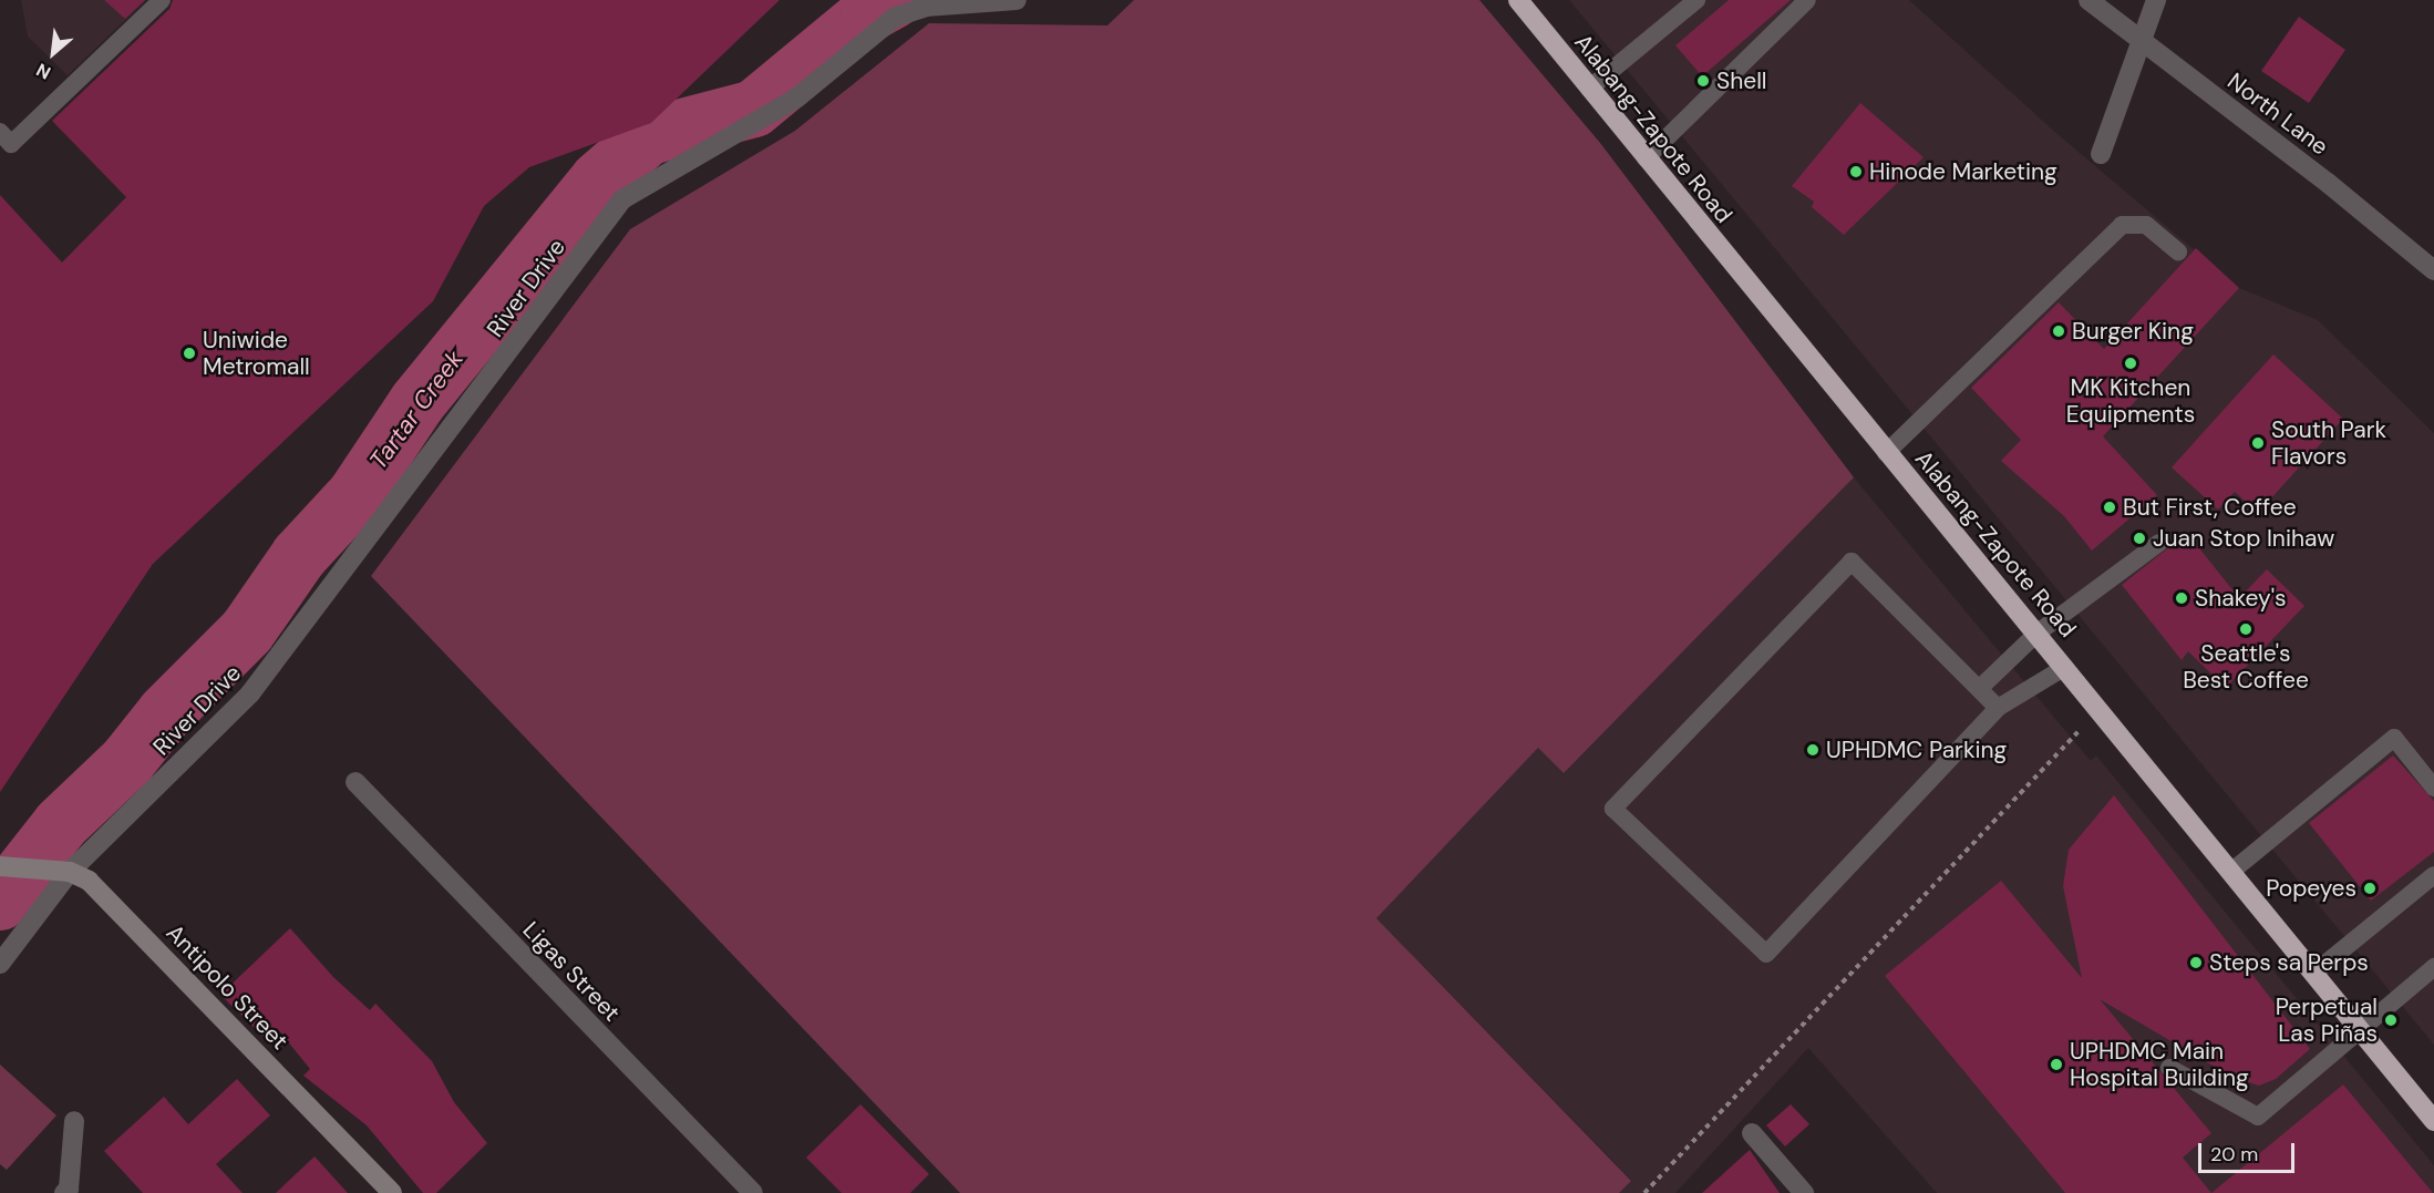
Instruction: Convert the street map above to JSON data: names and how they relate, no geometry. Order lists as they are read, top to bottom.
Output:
{
  "streets": {
    "highway": ["Alabang-Zapote Road"],
    "street": [
      "North Lane",
      "River Drive",
      "Ligas Street",
      "Antipolo Street"
    ]
  },
  "crossings": [
    ["River Drive", "Antipolo Street"]
  ],
  "water": ["Tartar Creek"],
  "places": [
    "Shell",
    "Hinode Marketing",
    "Burger King",
    "Uniwide Metromall",
    "MK Kitchen Equipments",
    "South Park Flavors",
    "But First, Coffee",
    "Juan Stop Inihaw",
    "Shakey's",
    "Seattle's Best Coffee",
    "UPHDMC Parking",
    "Popeyes",
    "Steps sa Perps",
    "Perpetual Las Piñas",
    "UPHDMC Main Hospital Building"
  ],
  "scale_bar": "20 m",
  "north": "bottom left"
}
